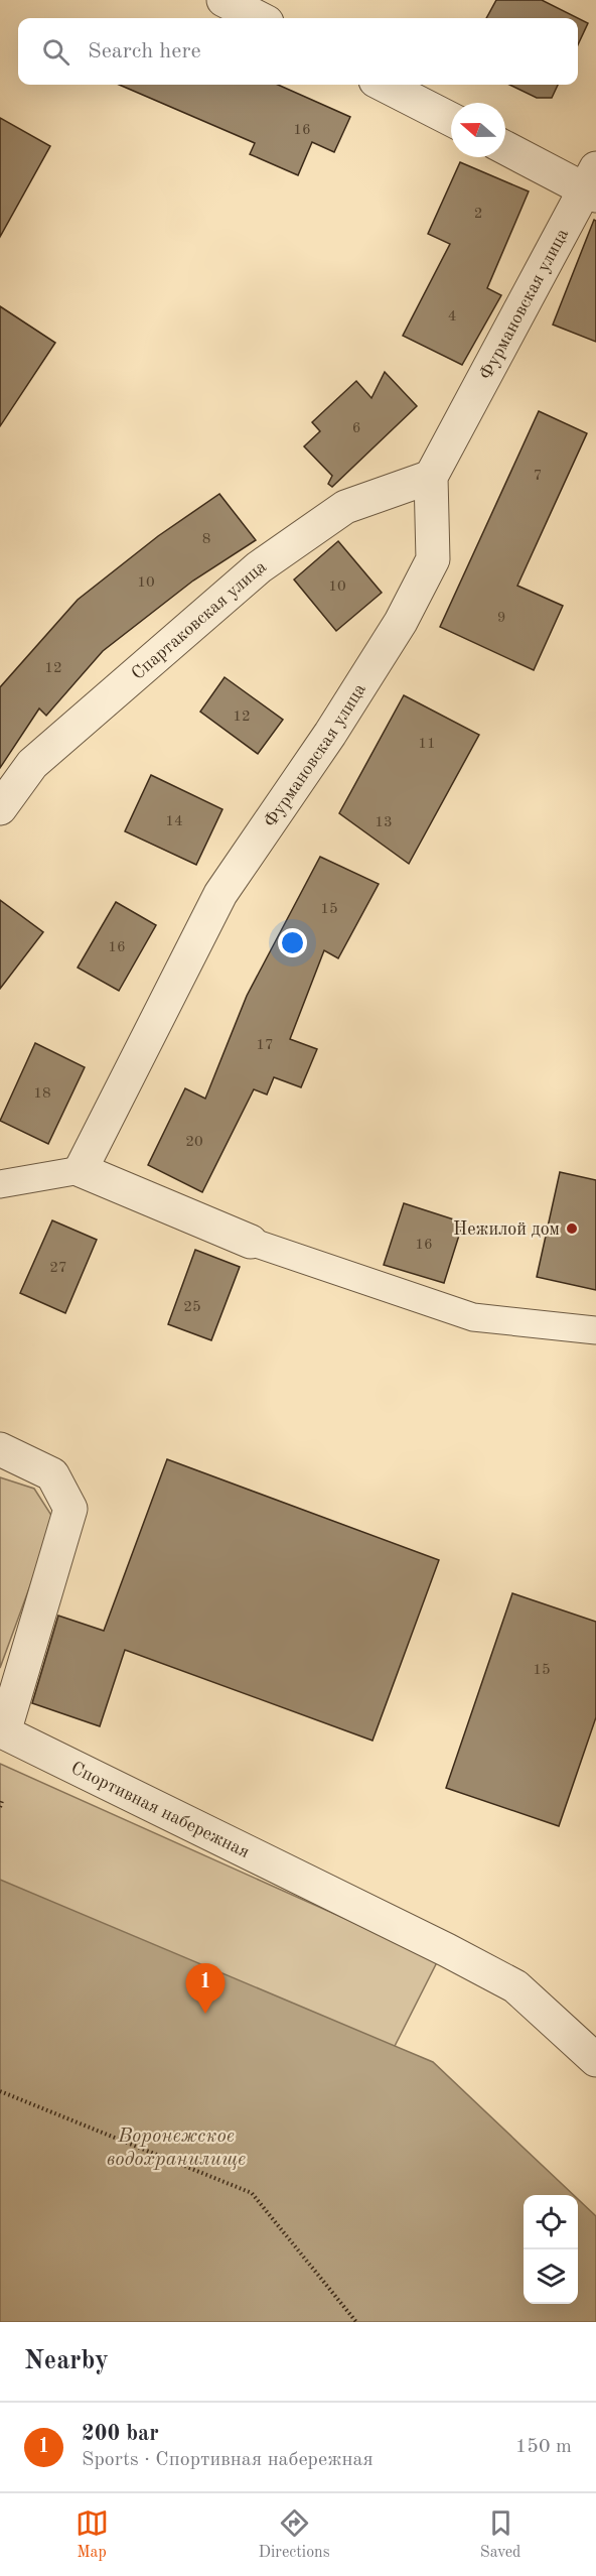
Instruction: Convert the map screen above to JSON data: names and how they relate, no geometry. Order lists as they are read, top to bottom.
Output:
{
  "streets": {
    "street": ["Фурмановская улица", "Спартаковская улица", "Спортивная набережная"]
  },
  "crossings": [
    ["Фурмановская улица", "Спартаковская улица"]
  ],
  "water": ["Воронежское водохранилище"],
  "places": ["Нежилой дом"],
  "house_numbers": [
    "16",
    "2",
    "4",
    "6",
    "7",
    "8",
    "10",
    "10",
    "9",
    "12",
    "12",
    "11",
    "14",
    "13",
    "15",
    "16",
    "17",
    "18",
    "20",
    "16",
    "27",
    "25",
    "15"
  ],
  "north": "left",
  "page": {
    "search": "Search here",
    "pins": "1",
    "heading": "Nearby",
    "list": [
      {
        "mark": "1",
        "name": "200 bar",
        "note": "Sports · Спортивная набережная",
        "value": "150 m"
      }
    ],
    "nav": ["Map", "Directions", "Saved"]
  }
}
